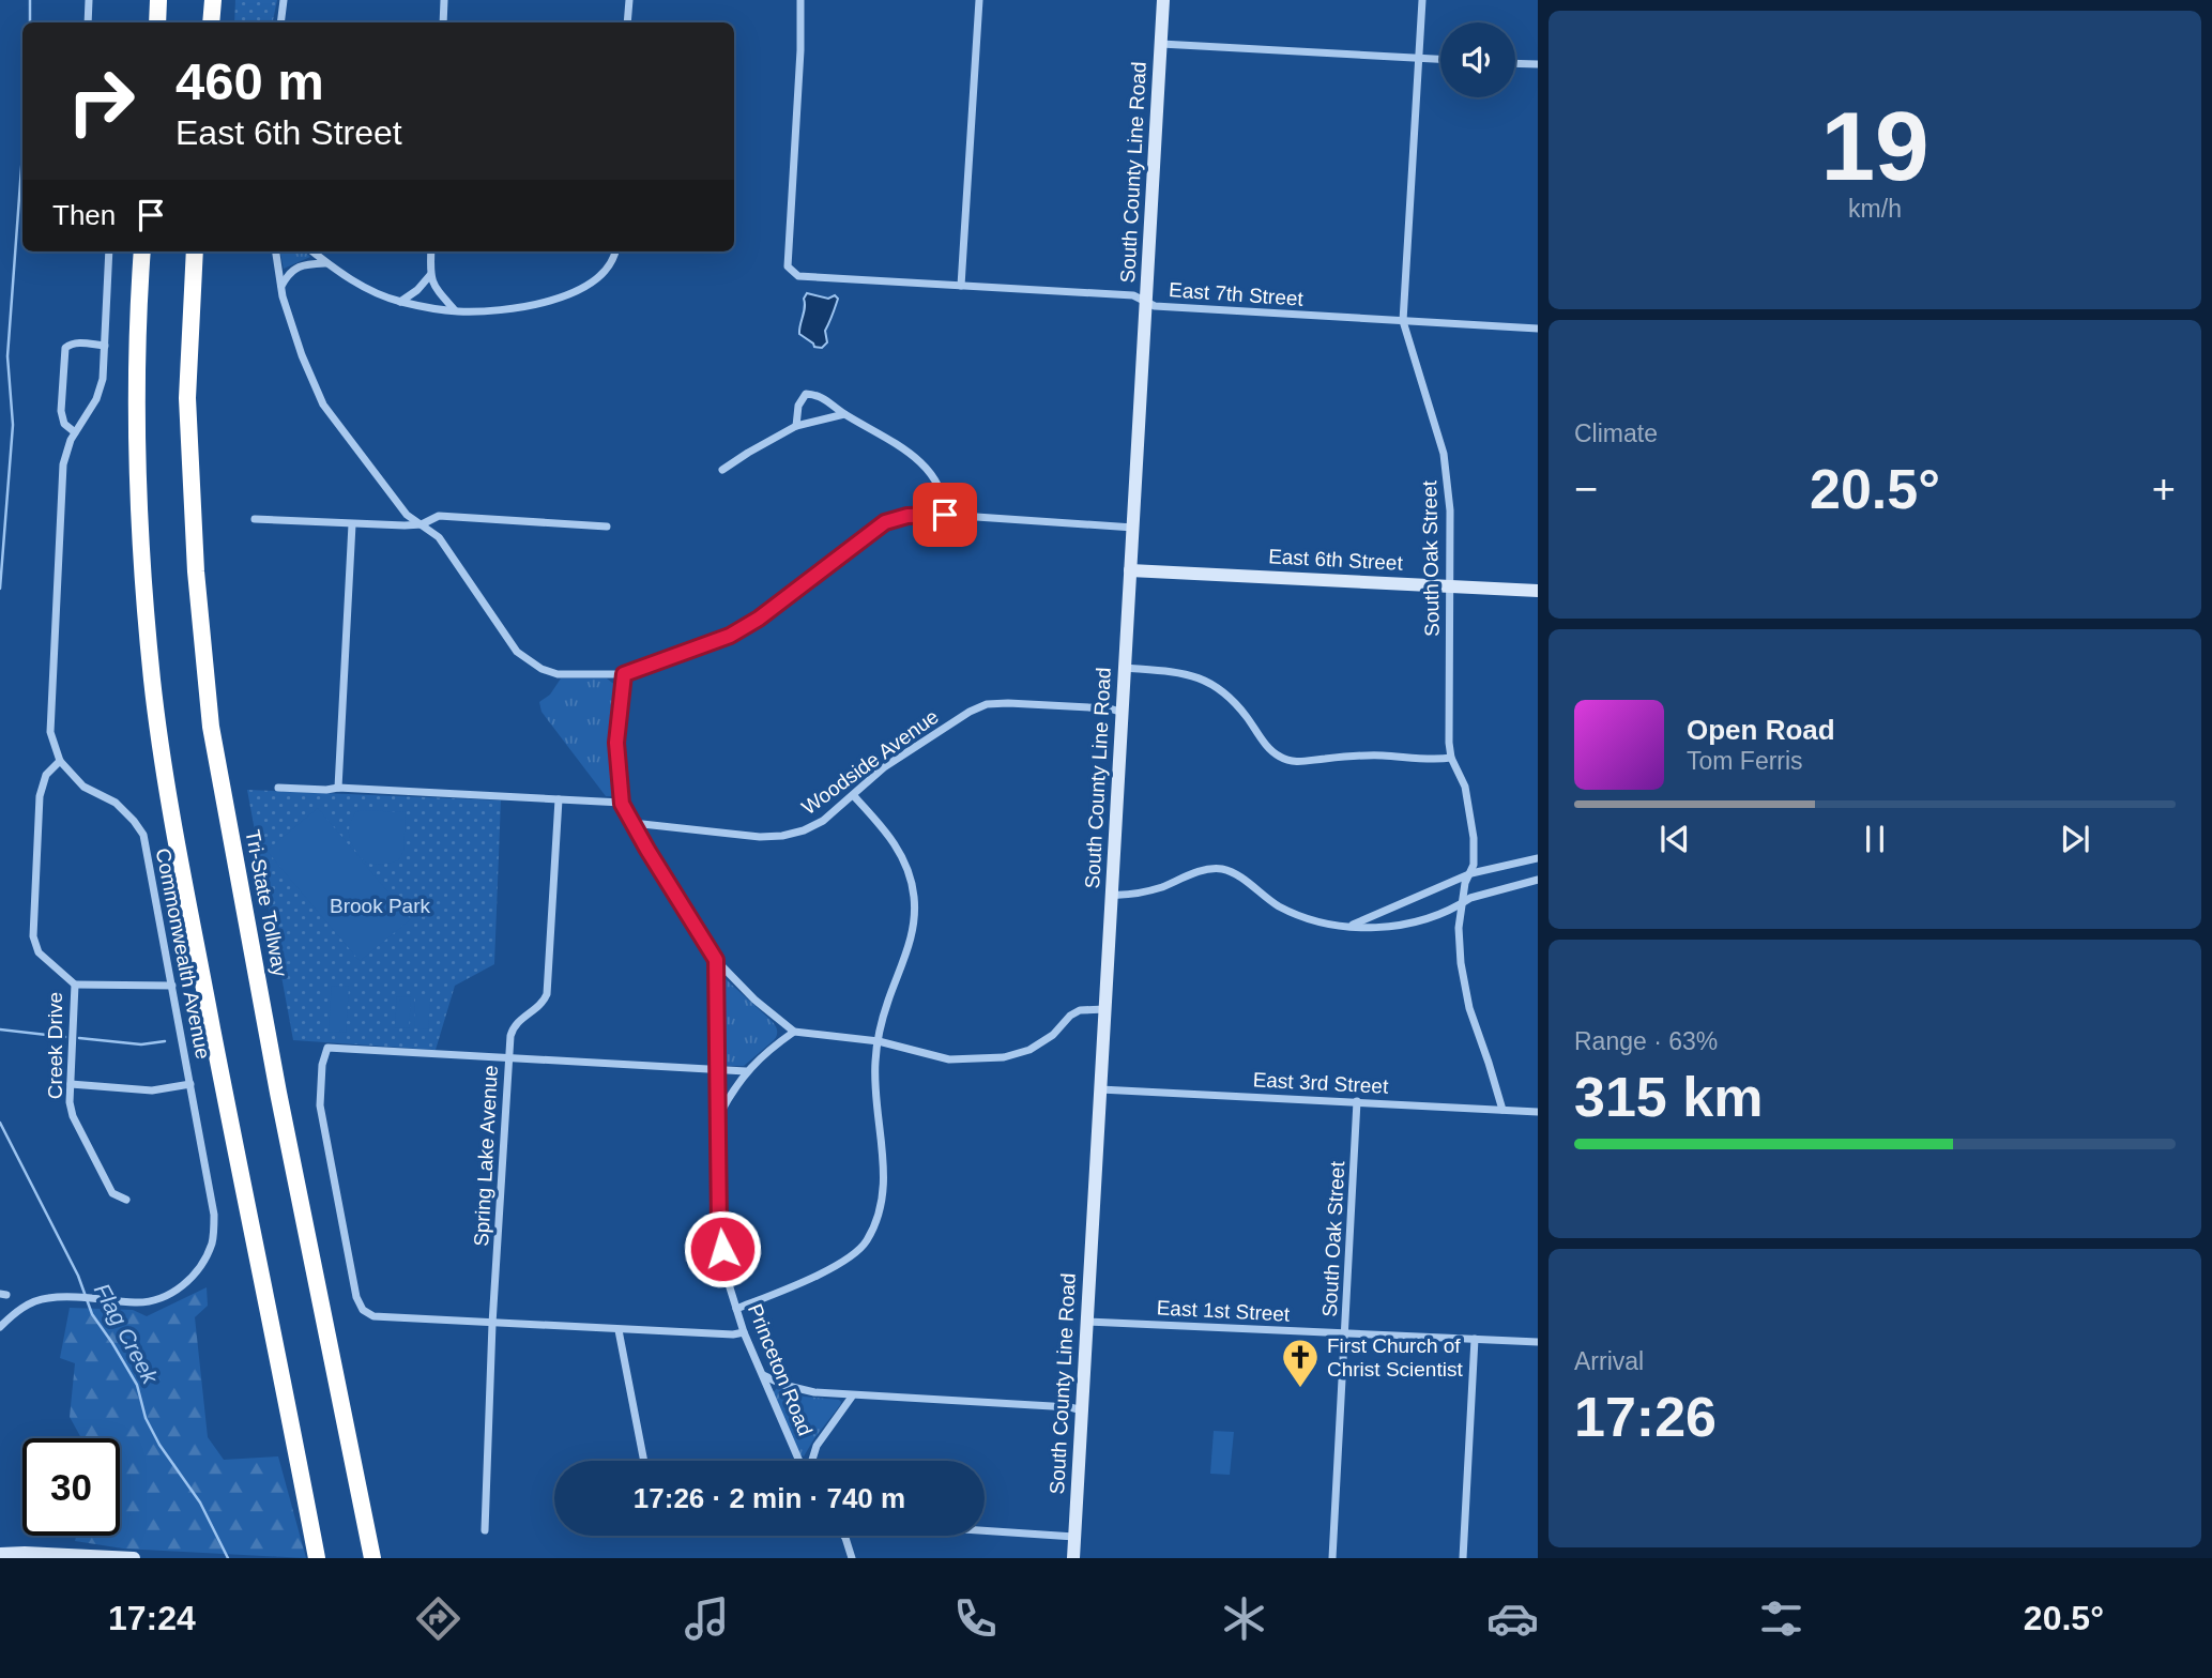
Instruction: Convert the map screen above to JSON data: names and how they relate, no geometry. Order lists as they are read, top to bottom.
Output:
{
  "streets": {
    "highway": ["Tri-State Tollway"],
    "main road": ["South County Line Road", "East 6th Street"],
    "street": [
      "East 7th Street",
      "South Oak Street",
      "Woodside Avenue",
      "Commonwealth Avenue",
      "Creek Drive",
      "East 3rd Street",
      "Spring Lake Avenue",
      "East 1st Street",
      "Princeton Road"
    ]
  },
  "crossings": [
    ["South County Line Road", "East 7th Street"],
    ["South County Line Road", "East 6th Street"],
    ["South County Line Road", "Woodside Avenue"],
    ["South County Line Road", "East 3rd Street"],
    ["South County Line Road", "East 1st Street"],
    ["East 7th Street", "South Oak Street"],
    ["South Oak Street", "East 6th Street"],
    ["South Oak Street", "East 3rd Street"],
    ["South Oak Street", "East 1st Street"],
    ["Woodside Avenue", "Princeton Road"],
    ["Commonwealth Avenue", "Creek Drive"]
  ],
  "water": ["Flag Creek"],
  "parks": ["Brook Park"],
  "places": {
    "church": ["First Church of Christ Scientist"]
  },
  "page": {
    "tile": [
      ["19", "km/h"],
      "Climate",
      ["Range · 63%", "315 km"],
      ["Arrival", "17:26"]
    ],
    "turn": ["460 m", "East 6th Street"],
    "then": "Then",
    "heat": ["−", "20.5°", "+"],
    "song": ["Open Road", "Tom Ferris"],
    "limit": "30",
    "trip": "17:26 · 2 min · 740 m",
    "tabs": ["17:24", "20.5°"]
  }
}
